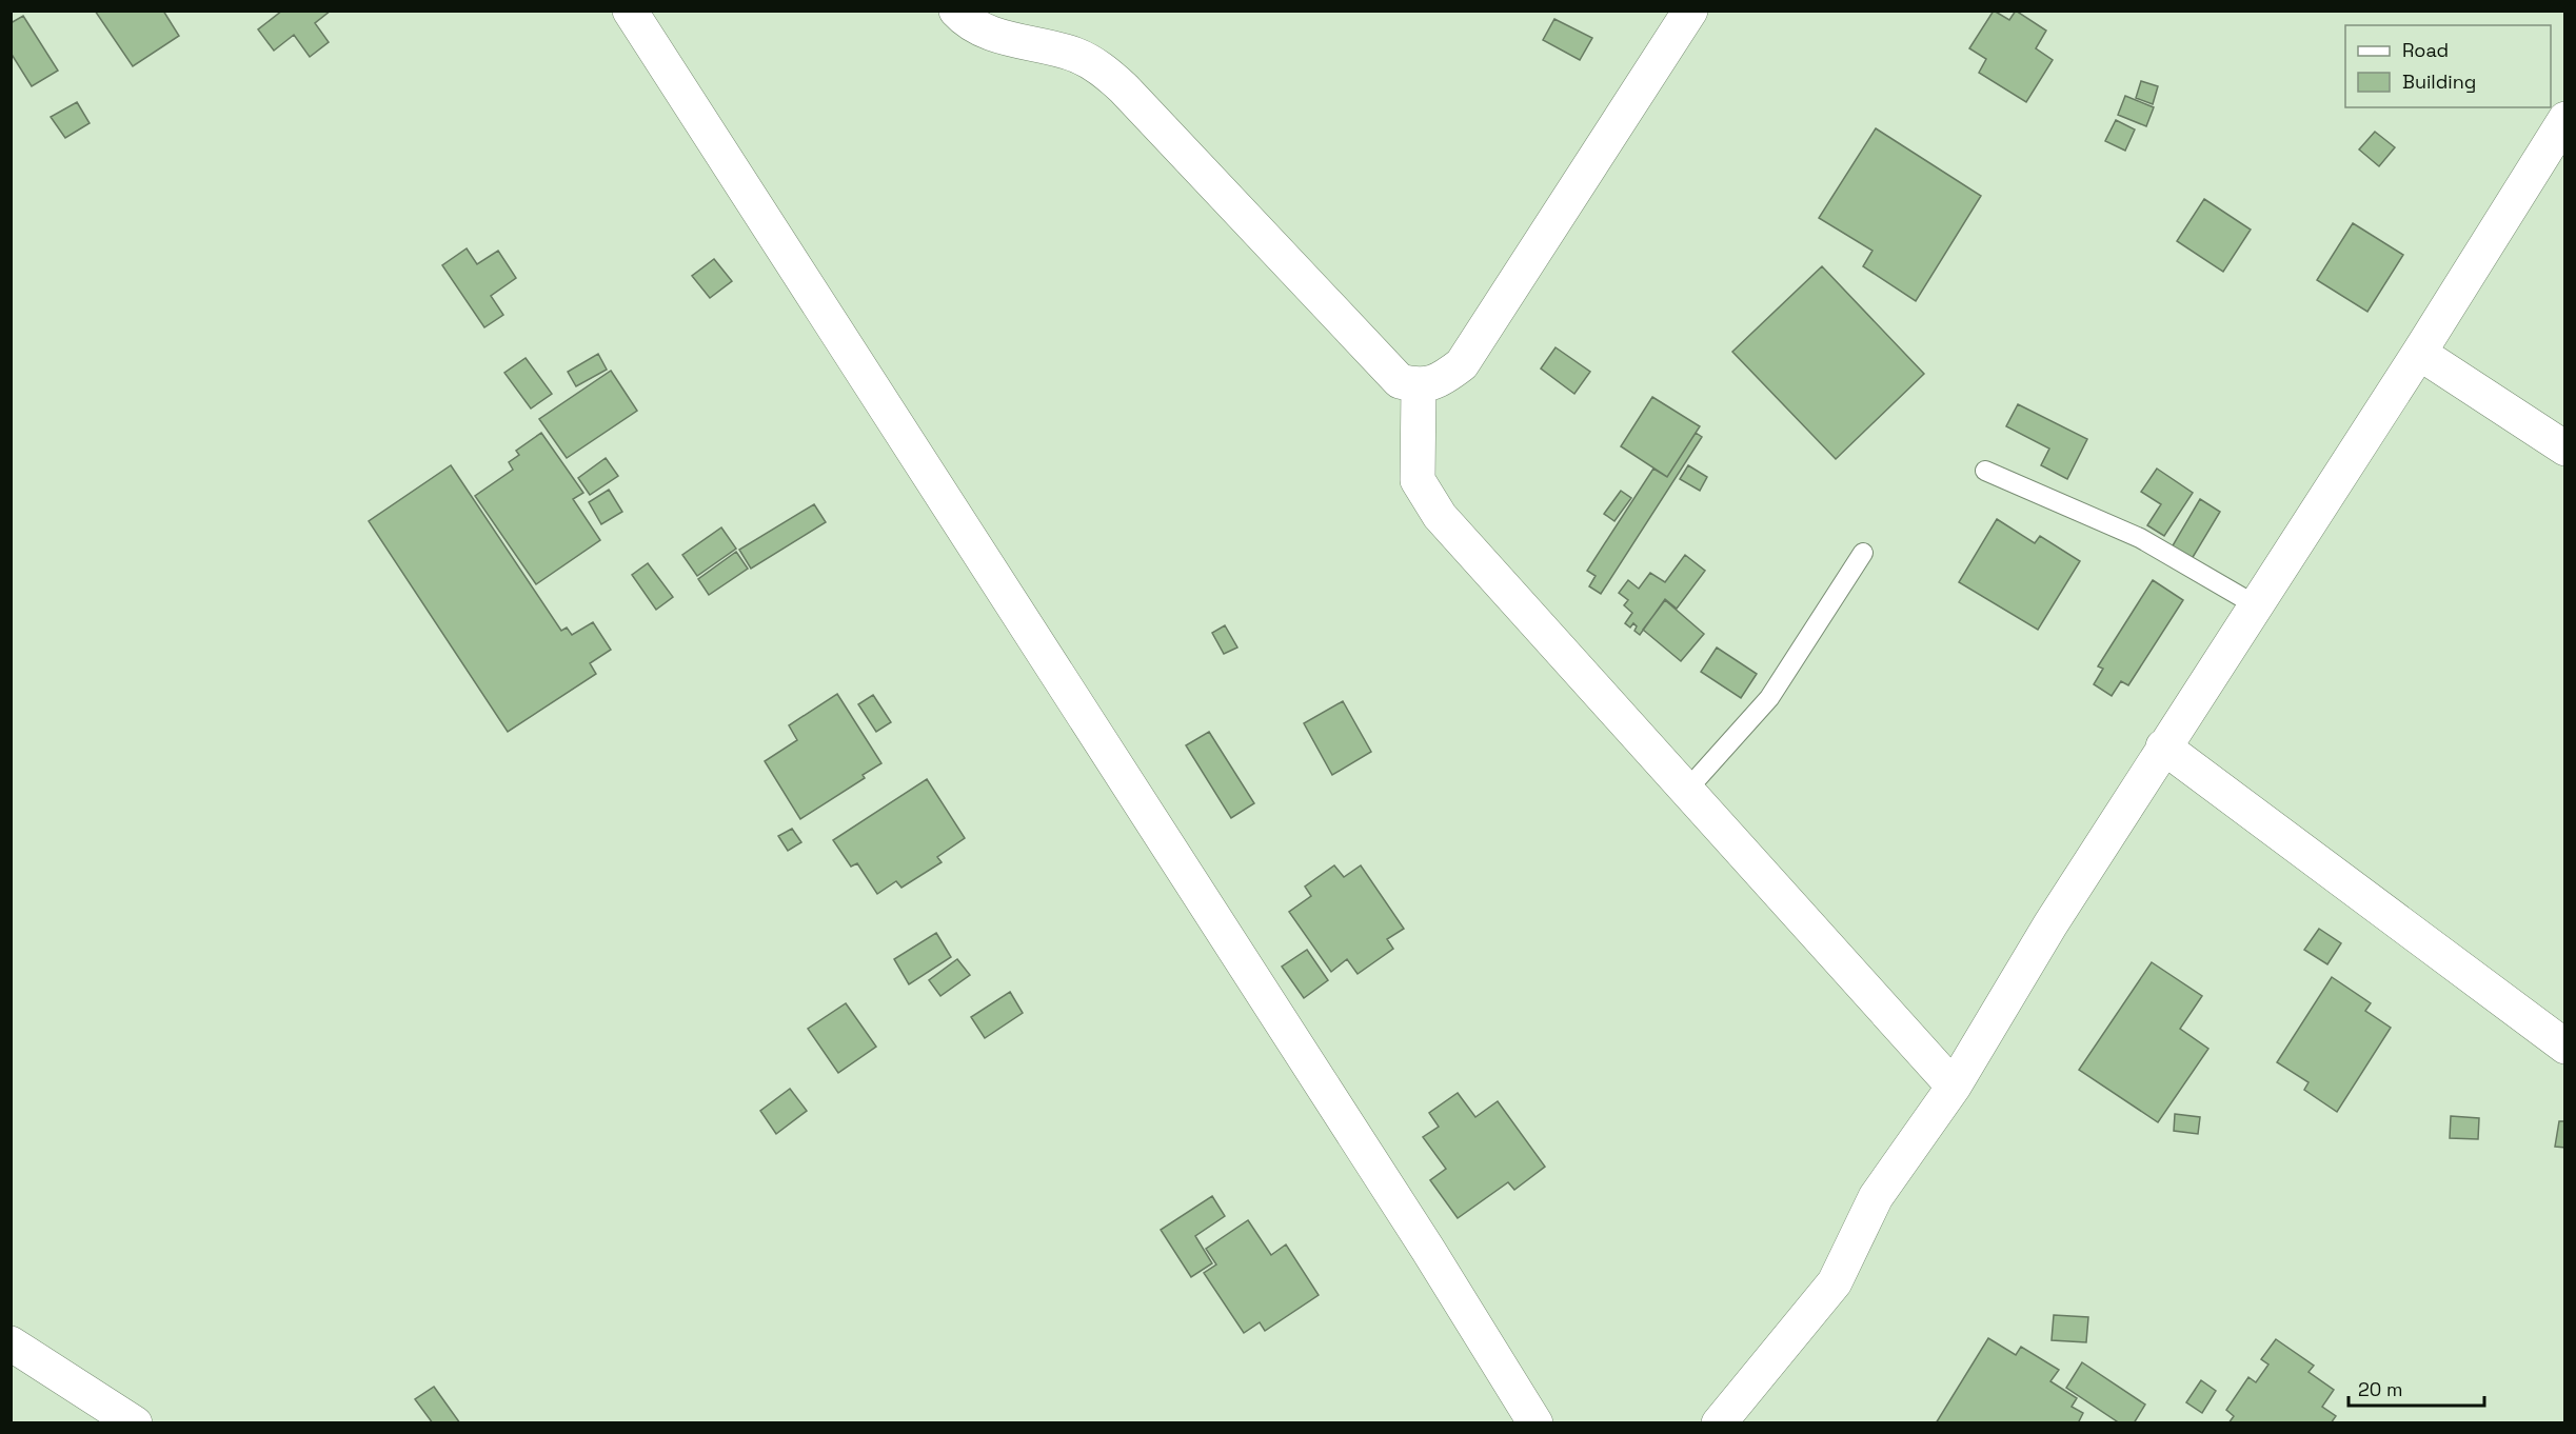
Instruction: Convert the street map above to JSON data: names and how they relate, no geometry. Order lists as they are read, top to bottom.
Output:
{
  "legend": ["Road", "Building"],
  "scale_bar": "20 m"
}
